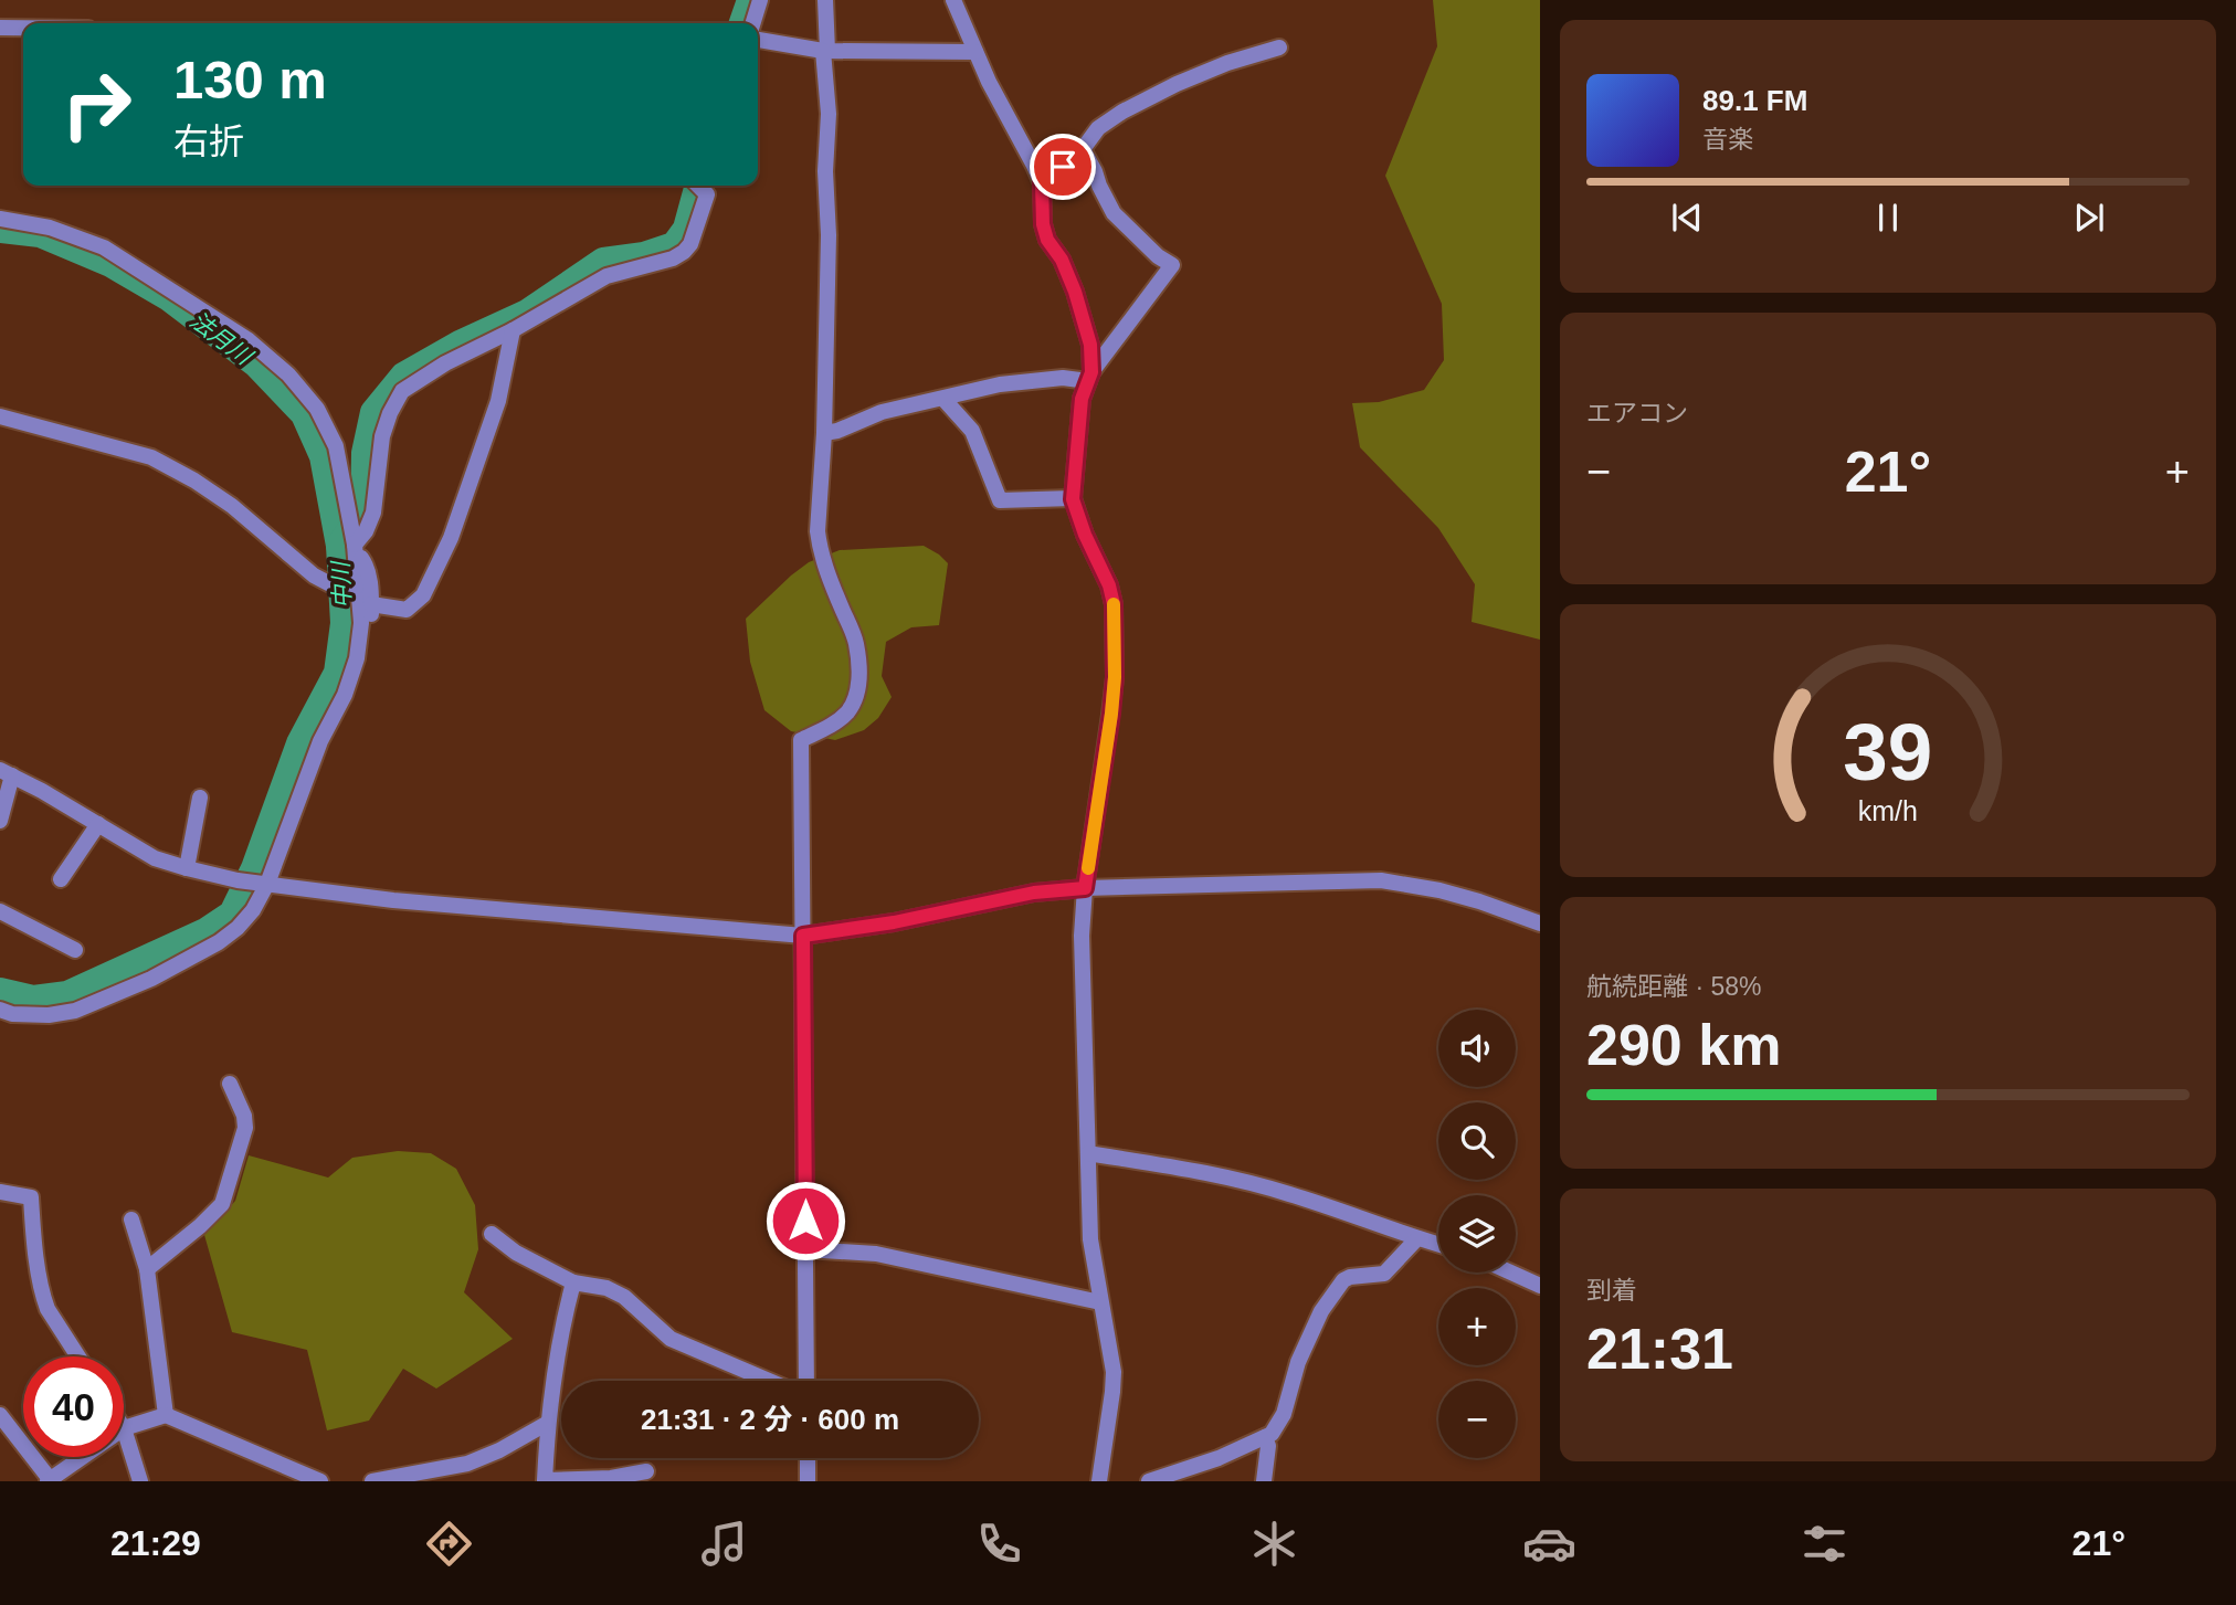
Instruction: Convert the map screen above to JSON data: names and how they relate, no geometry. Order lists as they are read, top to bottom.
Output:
{
  "water": ["法月川", "中川"],
  "page": {
    "turn": ["130 m", "右折"],
    "song": ["89.1 FM", "音楽"],
    "tile": [
      "エアコン",
      ["航続距離 · 58%", "290 km"],
      ["到着", "21:31"]
    ],
    "heat": ["−", "21°", "+"],
    "map_buttons": ["+", "−"],
    "limit": "40",
    "trip": "21:31 · 2 分 · 600 m",
    "tabs": ["21:29", "21°"],
    "gauge": ["39", "km/h"]
  }
}
